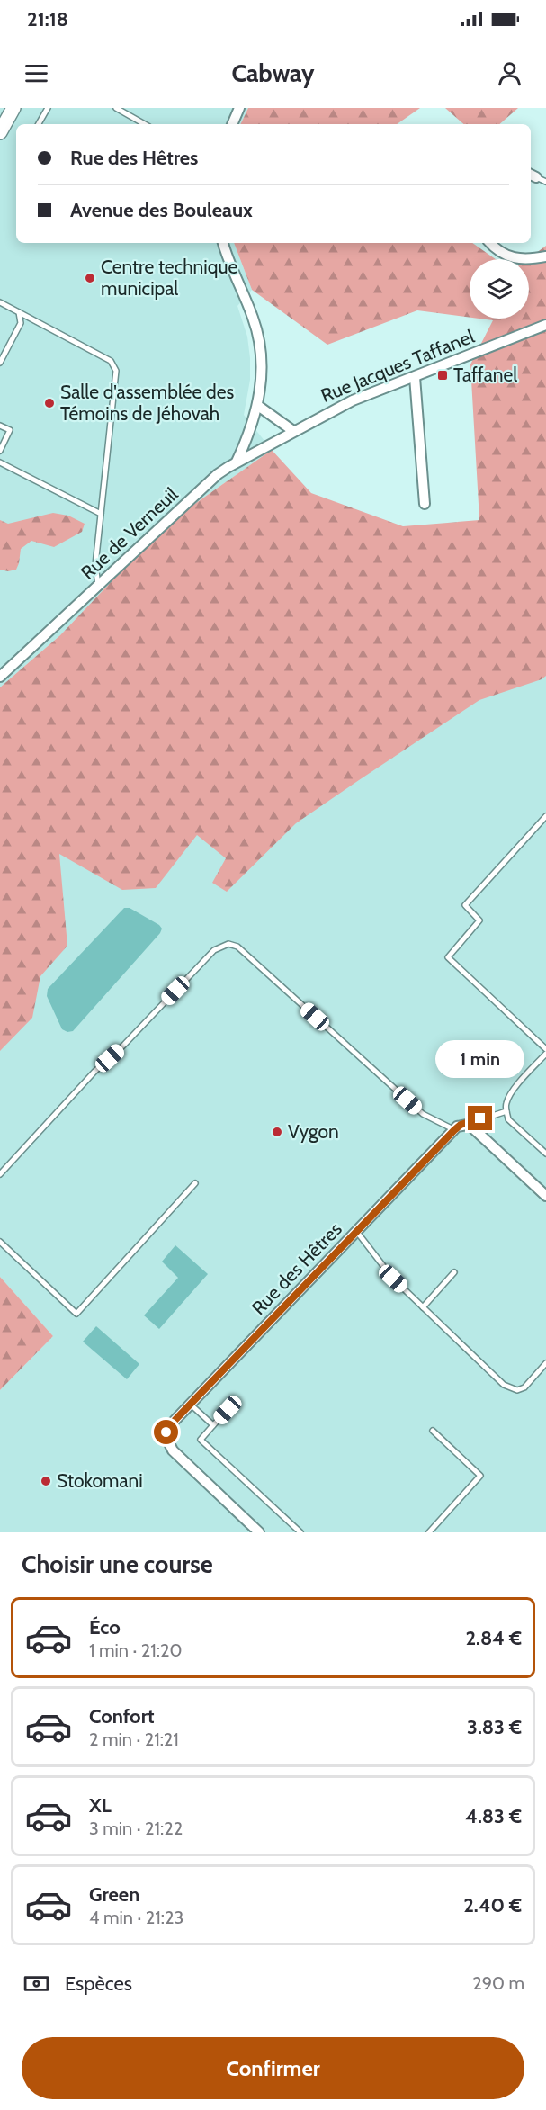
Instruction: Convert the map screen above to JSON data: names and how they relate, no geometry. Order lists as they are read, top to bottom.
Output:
{
  "streets": {
    "street": ["Rue Jacques Taffanel", "Rue de Verneuil", "Rue des Hêtres"]
  },
  "crossings": [
    ["Rue Jacques Taffanel", "Rue de Verneuil"]
  ],
  "places": {
    "other": [
      "Centre technique municipal",
      "Salle d'assemblée des Témoins de Jéhovah",
      "Vygon",
      "Stokomani"
    ],
    "transit": ["Taffanel"]
  },
  "page": {
    "status": "21:18",
    "header": "Cabway",
    "banner": ["Rue des Hêtres", "Avenue des Bouleaux"],
    "bubble": "1 min",
    "heading": "Choisir une course",
    "list": [
      {
        "name": "Éco",
        "note": "1 min · 21:20",
        "value": "2.84 €"
      },
      {
        "name": "Confort",
        "note": "2 min · 21:21",
        "value": "3.83 €"
      },
      {
        "name": "XL",
        "note": "3 min · 21:22",
        "value": "4.83 €"
      },
      {
        "name": "Green",
        "note": "4 min · 21:23",
        "value": "2.40 €"
      }
    ],
    "pay": ["Espèces", "290 m"],
    "buttons": "Confirmer"
  }
}
